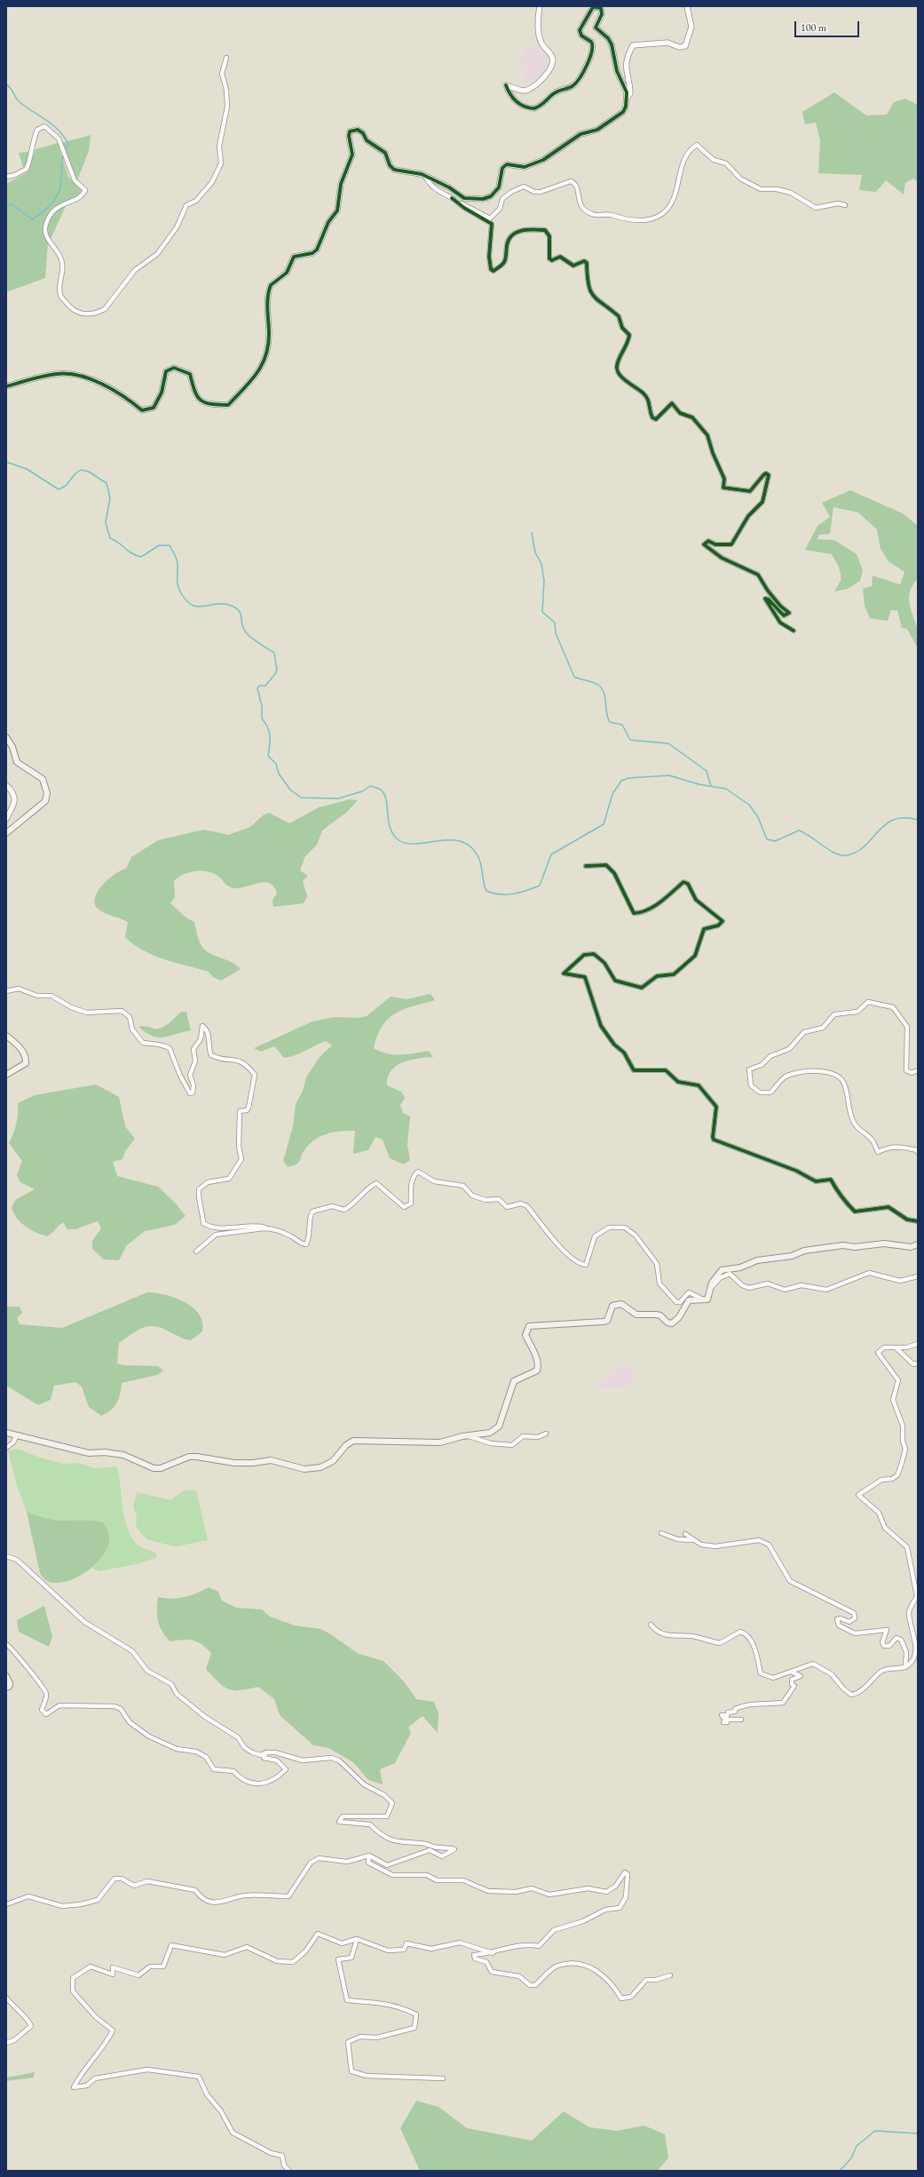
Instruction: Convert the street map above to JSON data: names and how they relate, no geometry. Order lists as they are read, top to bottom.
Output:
{
  "scale_bar": "100 m"
}
